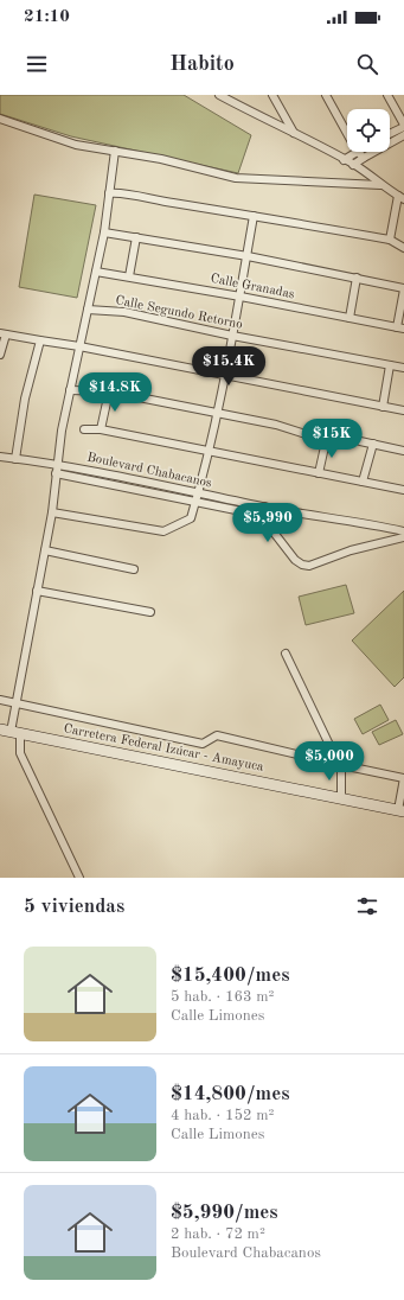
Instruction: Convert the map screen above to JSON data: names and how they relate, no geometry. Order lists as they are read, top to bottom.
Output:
{
  "streets": {
    "main road": ["Carretera Federal Izúcar - Amayuca"],
    "street": ["Calle Granadas", "Calle Segundo Retorno", "Boulevard Chabacanos"]
  },
  "page": {
    "status": "21:10",
    "header": "Habito",
    "price": [
      "$15.4K",
      "$14.8K",
      "$15K",
      "$5,990",
      "$5,000"
    ],
    "heading": "5 viviendas",
    "list": [
      {
        "name": "$15,400/mes",
        "note": "5 hab. · 163 m² · Calle Limones"
      },
      {
        "name": "$14,800/mes",
        "note": "4 hab. · 152 m² · Calle Limones"
      },
      {
        "name": "$5,990/mes",
        "note": "2 hab. · 72 m² · Boulevard Chabacanos"
      }
    ]
  }
}
